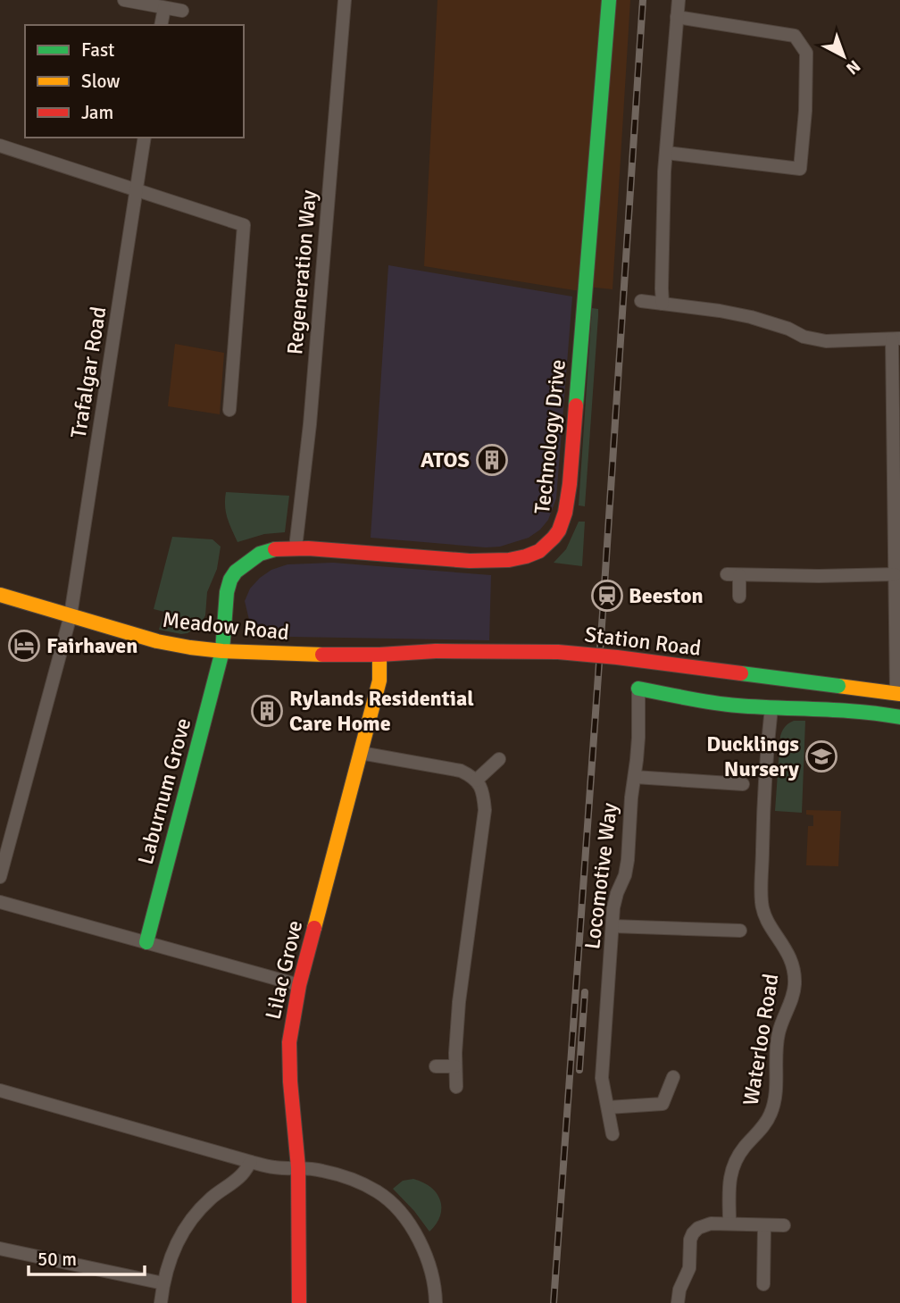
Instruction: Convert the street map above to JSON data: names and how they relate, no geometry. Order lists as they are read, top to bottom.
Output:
{
  "streets": {
    "street": [
      "Regeneration Way",
      "Trafalgar Road",
      "Technology Drive",
      "Meadow Road",
      "Station Road",
      "Laburnum Grove",
      "Locomotive Way",
      "Lilac Grove",
      "Waterloo Road"
    ]
  },
  "crossings": [
    ["Regeneration Way", "Technology Drive"],
    ["Trafalgar Road", "Meadow Road"],
    ["Technology Drive", "Meadow Road"],
    ["Technology Drive", "Laburnum Grove"],
    ["Meadow Road", "Station Road"],
    ["Meadow Road", "Laburnum Grove"],
    ["Meadow Road", "Lilac Grove"],
    ["Station Road", "Lilac Grove"]
  ],
  "places": {
    "building": ["ATOS", "Rylands Residential Care Home"],
    "station": ["Beeston"],
    "hotel": ["Fairhaven"],
    "school or university": ["Ducklings Nursery"]
  },
  "legend": ["Fast", "Slow", "Jam"],
  "scale_bar": "50 m",
  "north": "bottom right"
}
